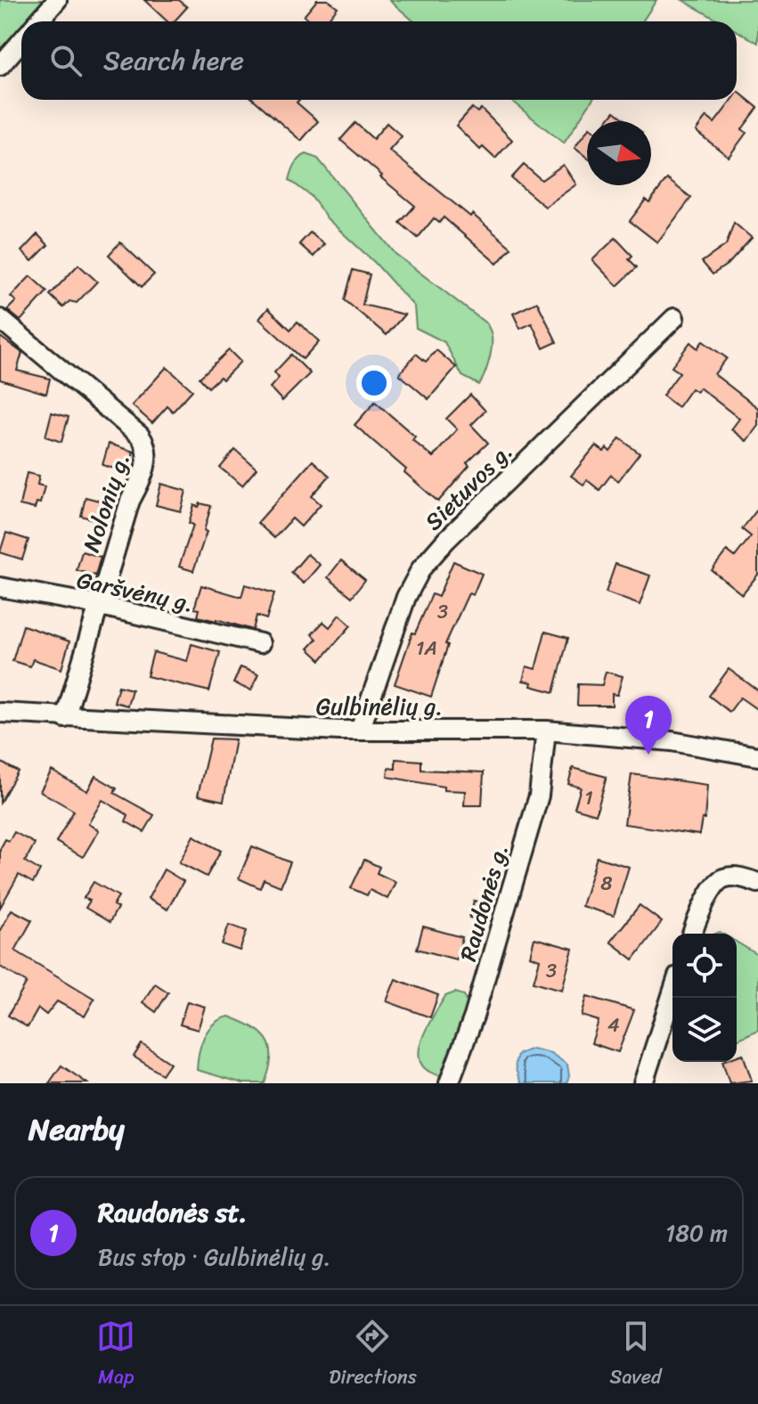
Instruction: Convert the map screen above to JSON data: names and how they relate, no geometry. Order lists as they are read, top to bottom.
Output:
{
  "streets": {
    "street": [
      "Sietuvos g.",
      "Nolonių g.",
      "Garšvėnų g.",
      "Gulbinėlių g.",
      "Raudonės g."
    ]
  },
  "crossings": [
    ["Sietuvos g.", "Gulbinėlių g."],
    ["Nolonių g.", "Garšvėnų g."],
    ["Nolonių g.", "Gulbinėlių g."],
    ["Gulbinėlių g.", "Raudonės g."]
  ],
  "house_numbers": [
    "3",
    "1A",
    "1",
    "8",
    "3",
    "4"
  ],
  "north": "right",
  "page": {
    "search": "Search here",
    "pins": "1",
    "heading": "Nearby",
    "list": [
      {
        "mark": "1",
        "name": "Raudonės st.",
        "note": "Bus stop · Gulbinėlių g.",
        "value": "180 m"
      }
    ],
    "nav": ["Map", "Directions", "Saved"]
  }
}
